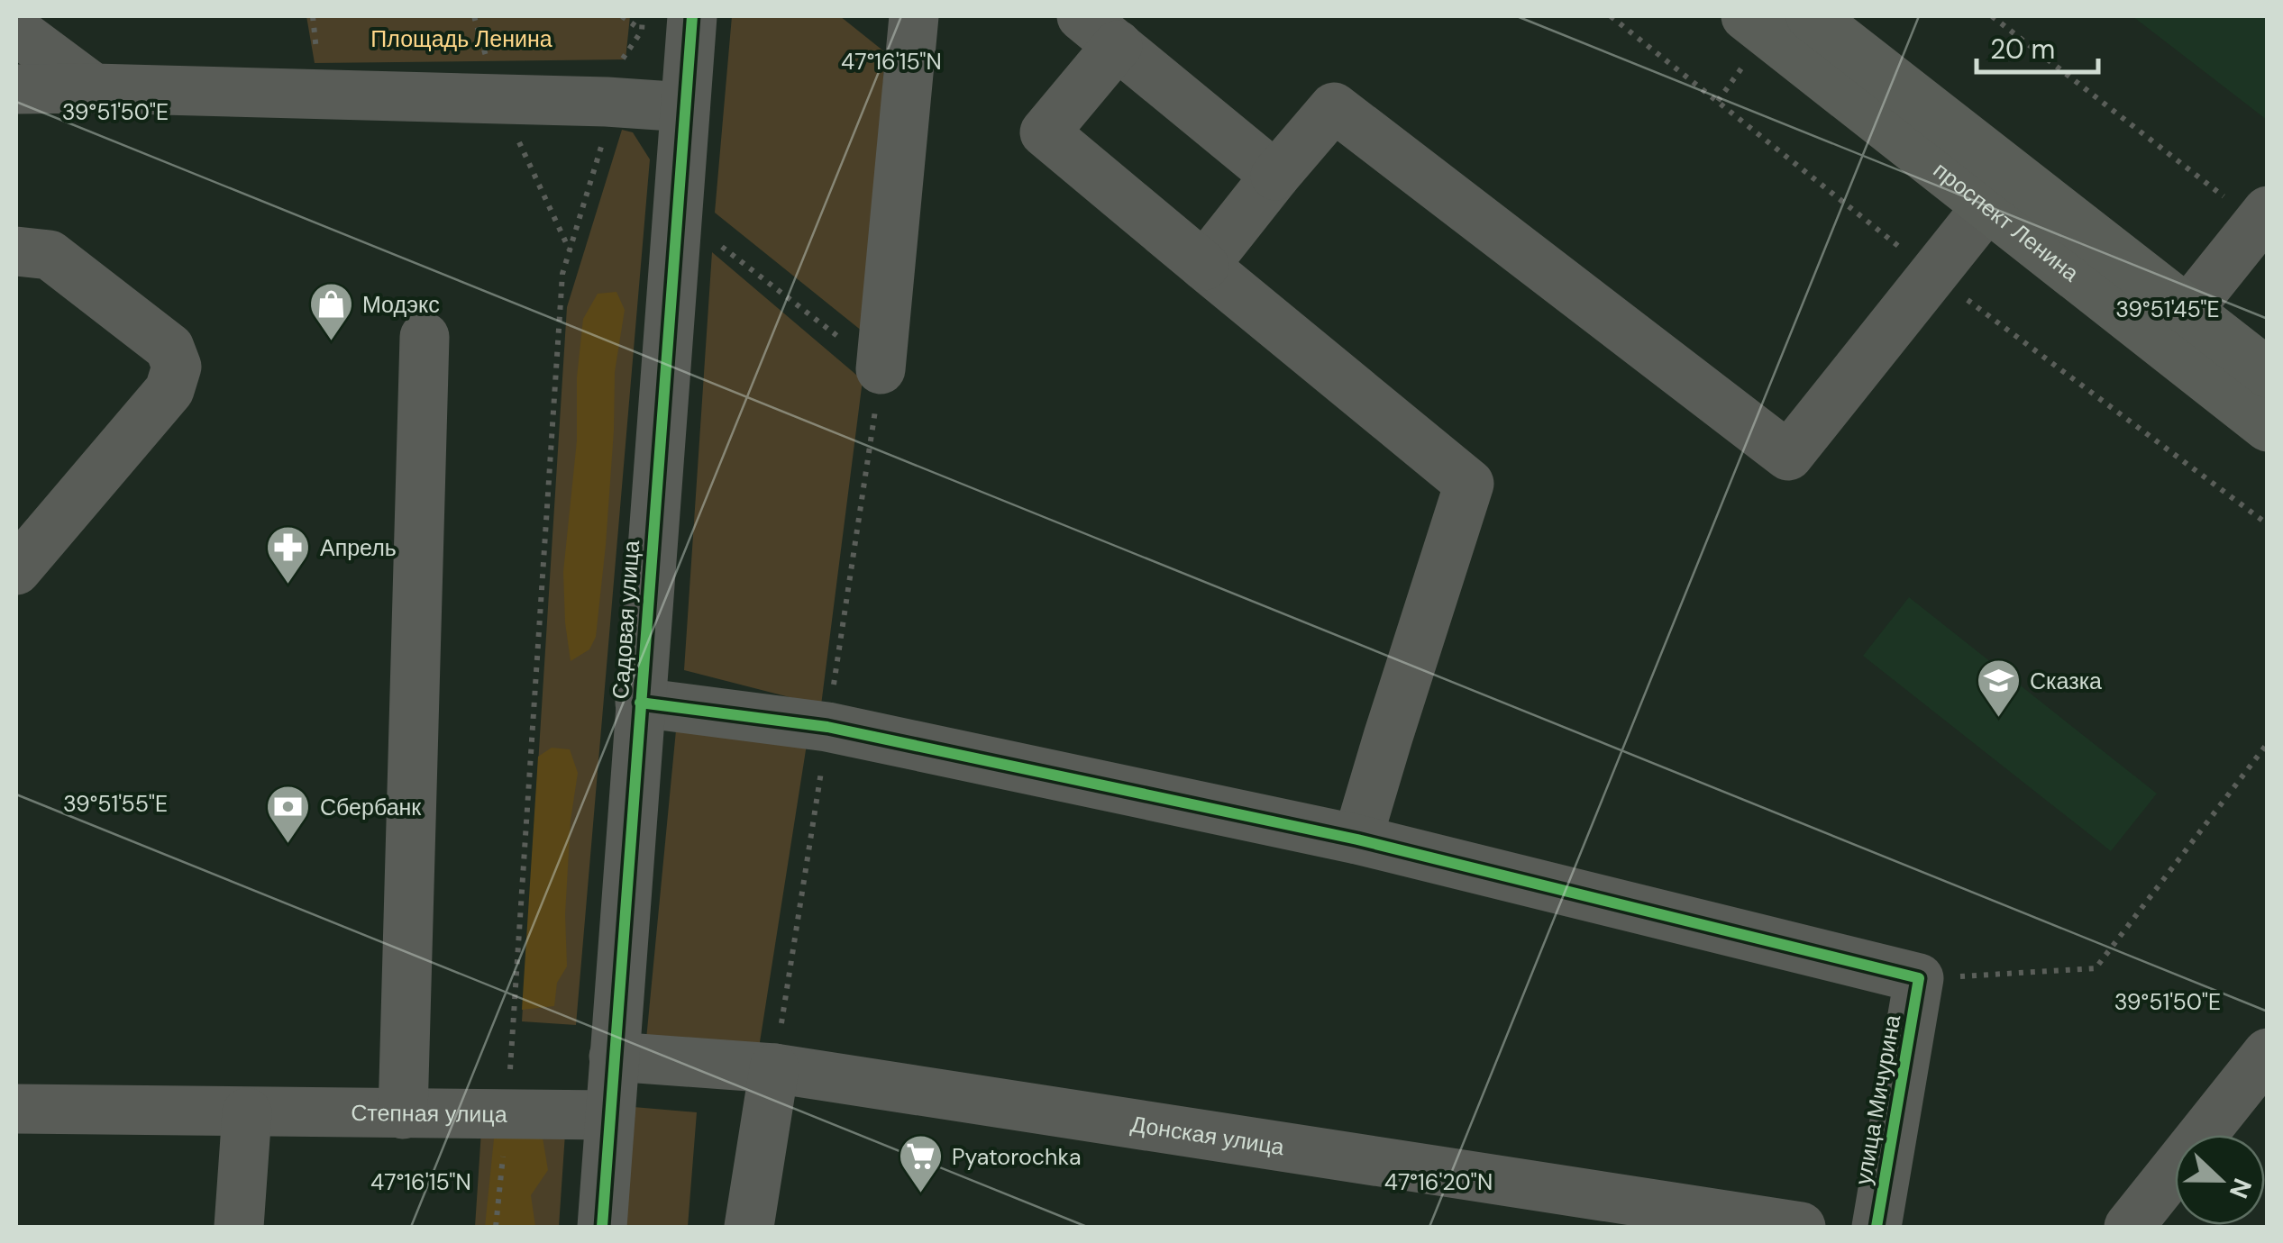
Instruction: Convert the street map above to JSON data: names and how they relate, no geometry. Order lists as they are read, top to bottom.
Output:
{
  "streets": {
    "main road": ["проспект Ленина"],
    "street": [
      "Садовая улица",
      "улица Мичурина",
      "Степная улица",
      "Донская улица"
    ]
  },
  "crossings": [
    ["Садовая улица", "Степная улица"],
    ["Садовая улица", "Донская улица"]
  ],
  "parks": ["Площадь Ленина"],
  "places": {
    "shop": ["Модэкс"],
    "pharmacy": ["Апрель"],
    "school or university": ["Сказка"],
    "bank": ["Сбербанк"],
    "supermarket": ["Pyatorochka"]
  },
  "scale_bar": "20 m",
  "north": "right",
  "coordinates": [
    "47°16'15\"N",
    "39°51'50\"E",
    "39°51'45\"E",
    "39°51'55\"E",
    "47°16'20\"N"
  ]
}
